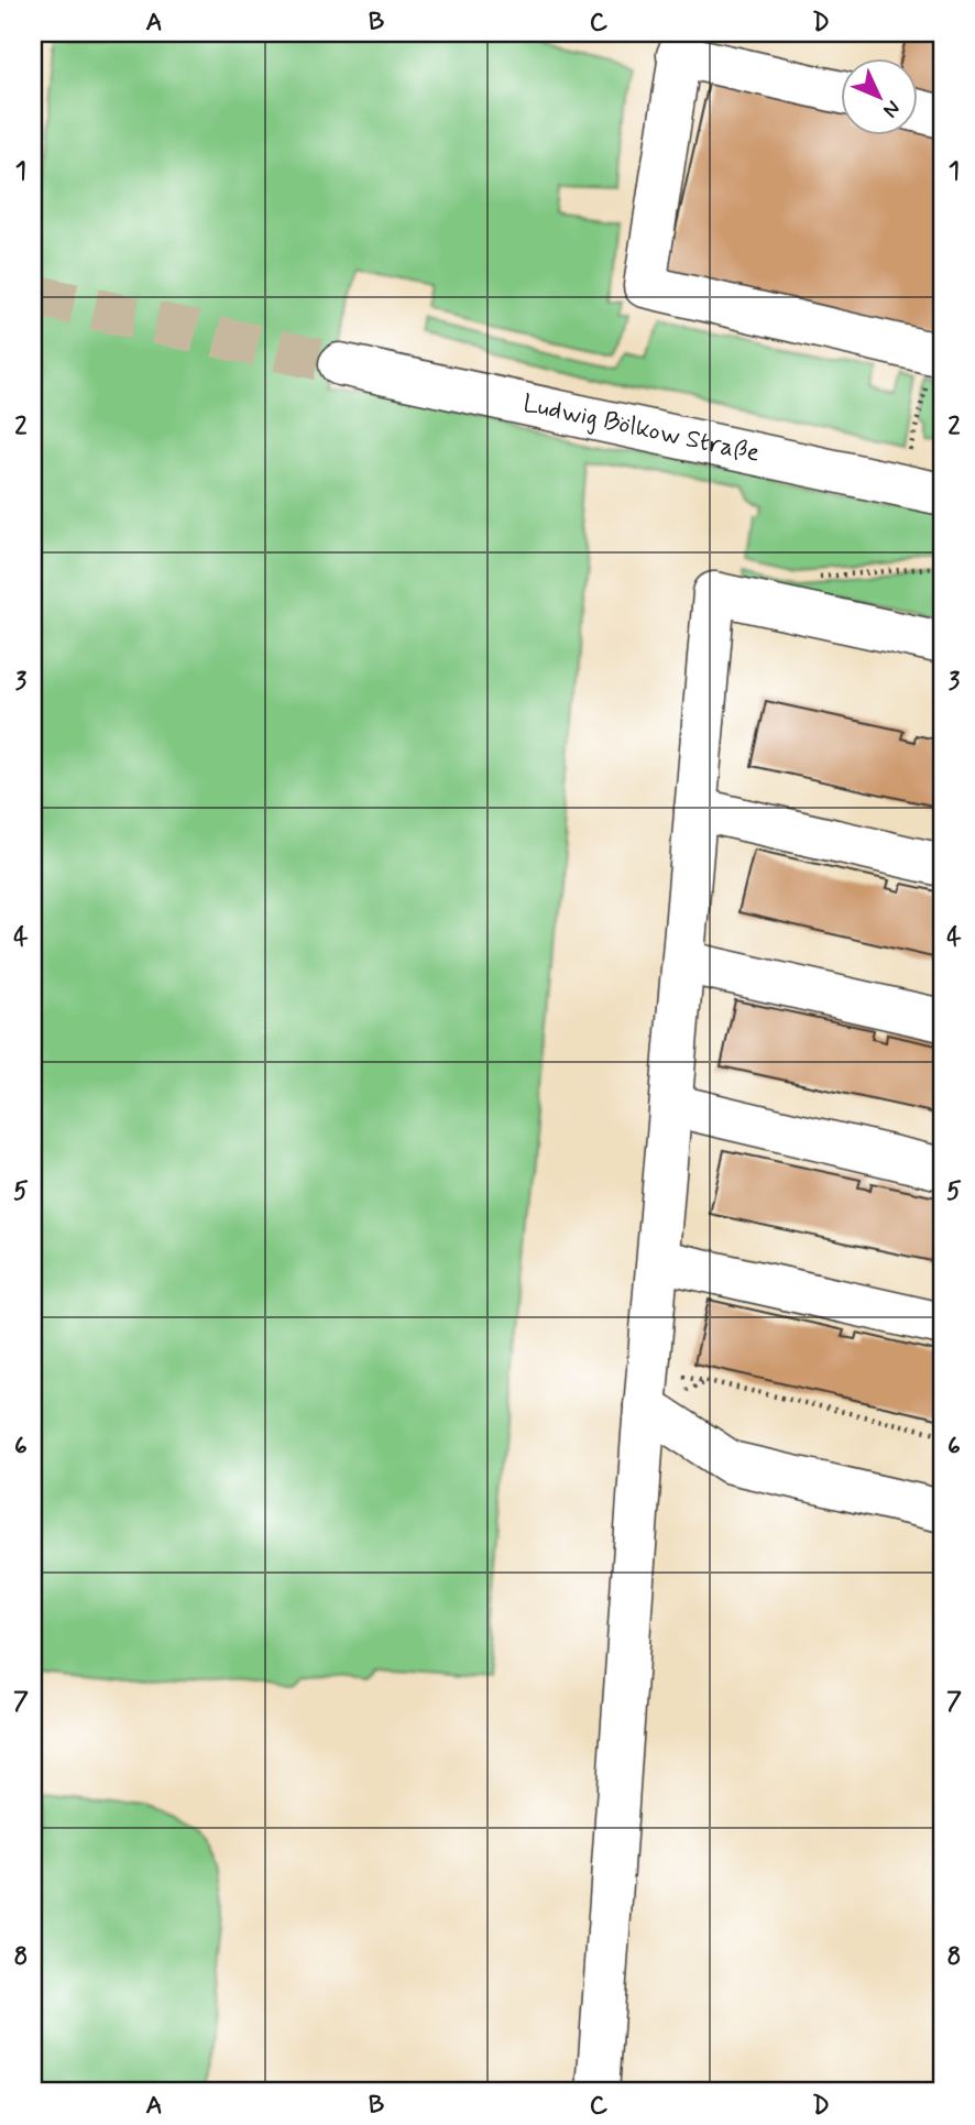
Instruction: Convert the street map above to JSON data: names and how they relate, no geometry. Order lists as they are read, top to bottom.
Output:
{
  "streets": {
    "street": ["Ludwig Bölkow Straße"]
  },
  "north": "bottom right",
  "grid": {
    "columns": [
      "A",
      "B",
      "C",
      "D"
    ],
    "rows": [
      "1",
      "2",
      "3",
      "4",
      "5",
      "6",
      "7",
      "8"
    ]
  }
}
